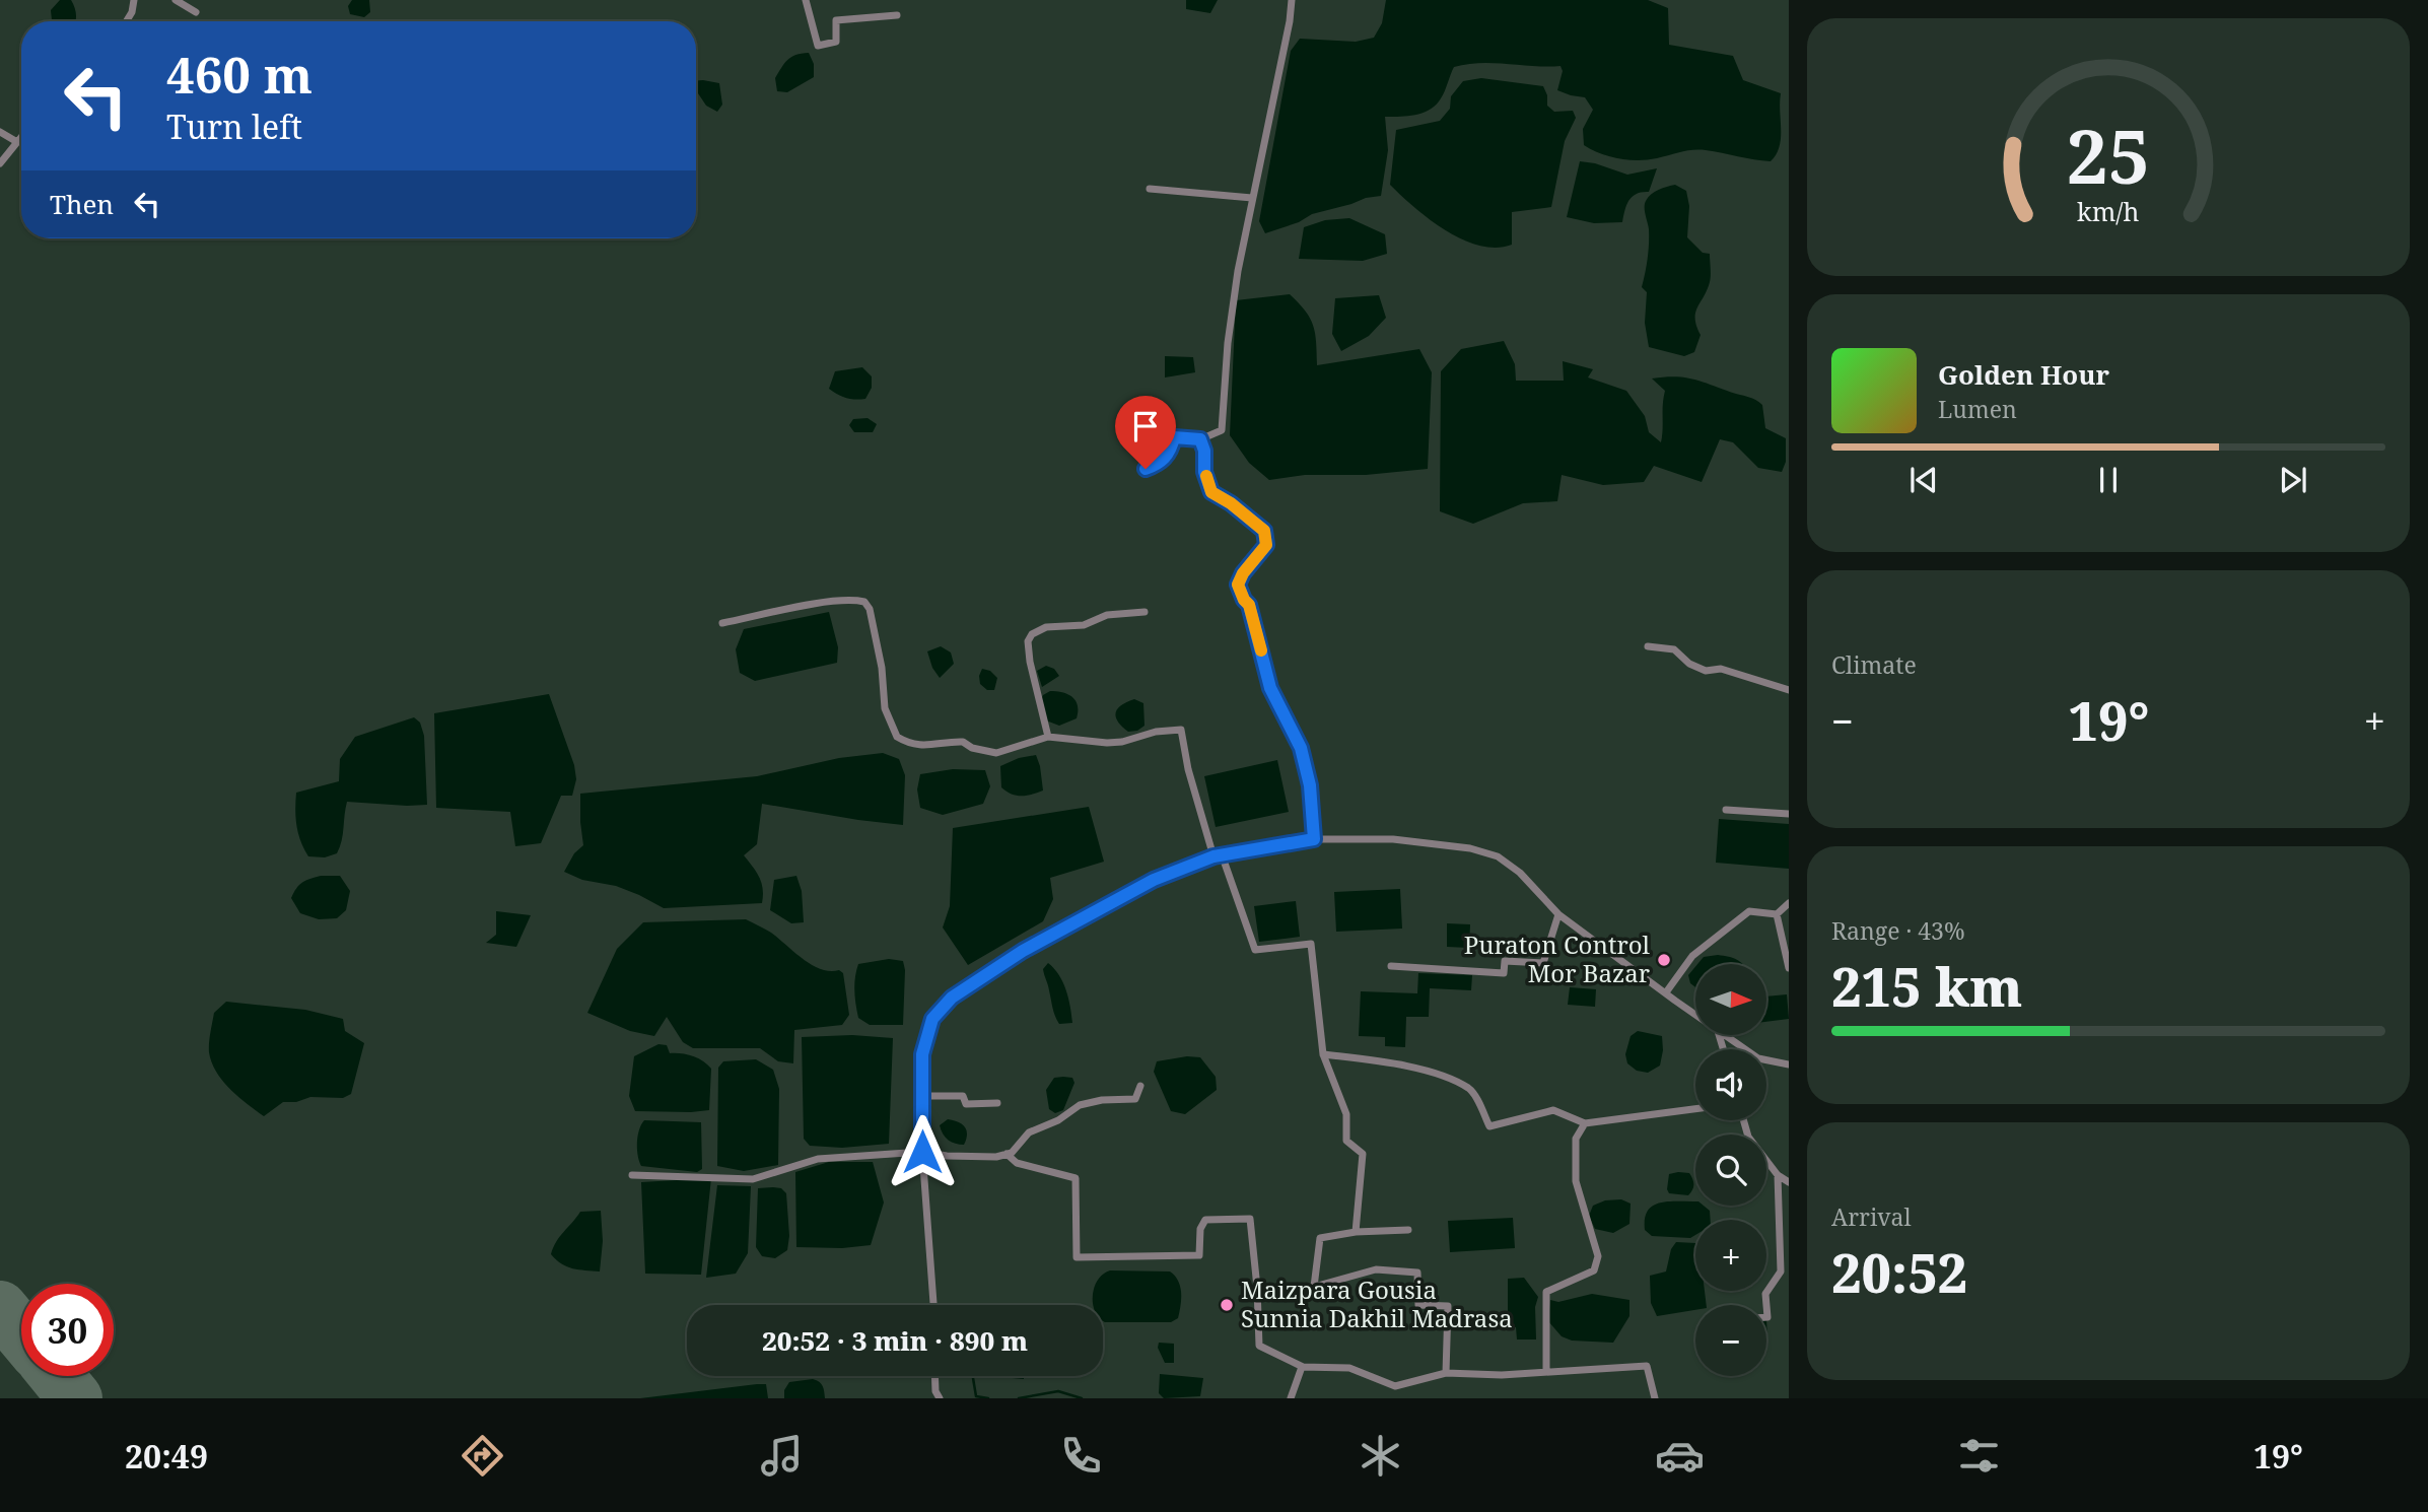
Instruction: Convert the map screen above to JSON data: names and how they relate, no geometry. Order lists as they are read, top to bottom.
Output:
{
  "places": ["Puraton Control Mor Bazar", "Maizpara Gousia Sunnia Dakhil Madrasa"],
  "north": "right",
  "page": {
    "turn": ["460 m", "Turn left"],
    "then": "Then",
    "song": ["Golden Hour", "Lumen"],
    "tile": [
      "Climate",
      ["Range · 43%", "215 km"],
      ["Arrival", "20:52"]
    ],
    "heat": ["−", "19°", "+"],
    "map_buttons": ["+", "−"],
    "limit": "30",
    "trip": "20:52 · 3 min · 890 m",
    "tabs": ["20:49", "19°"],
    "gauge": ["25", "km/h"]
  }
}
